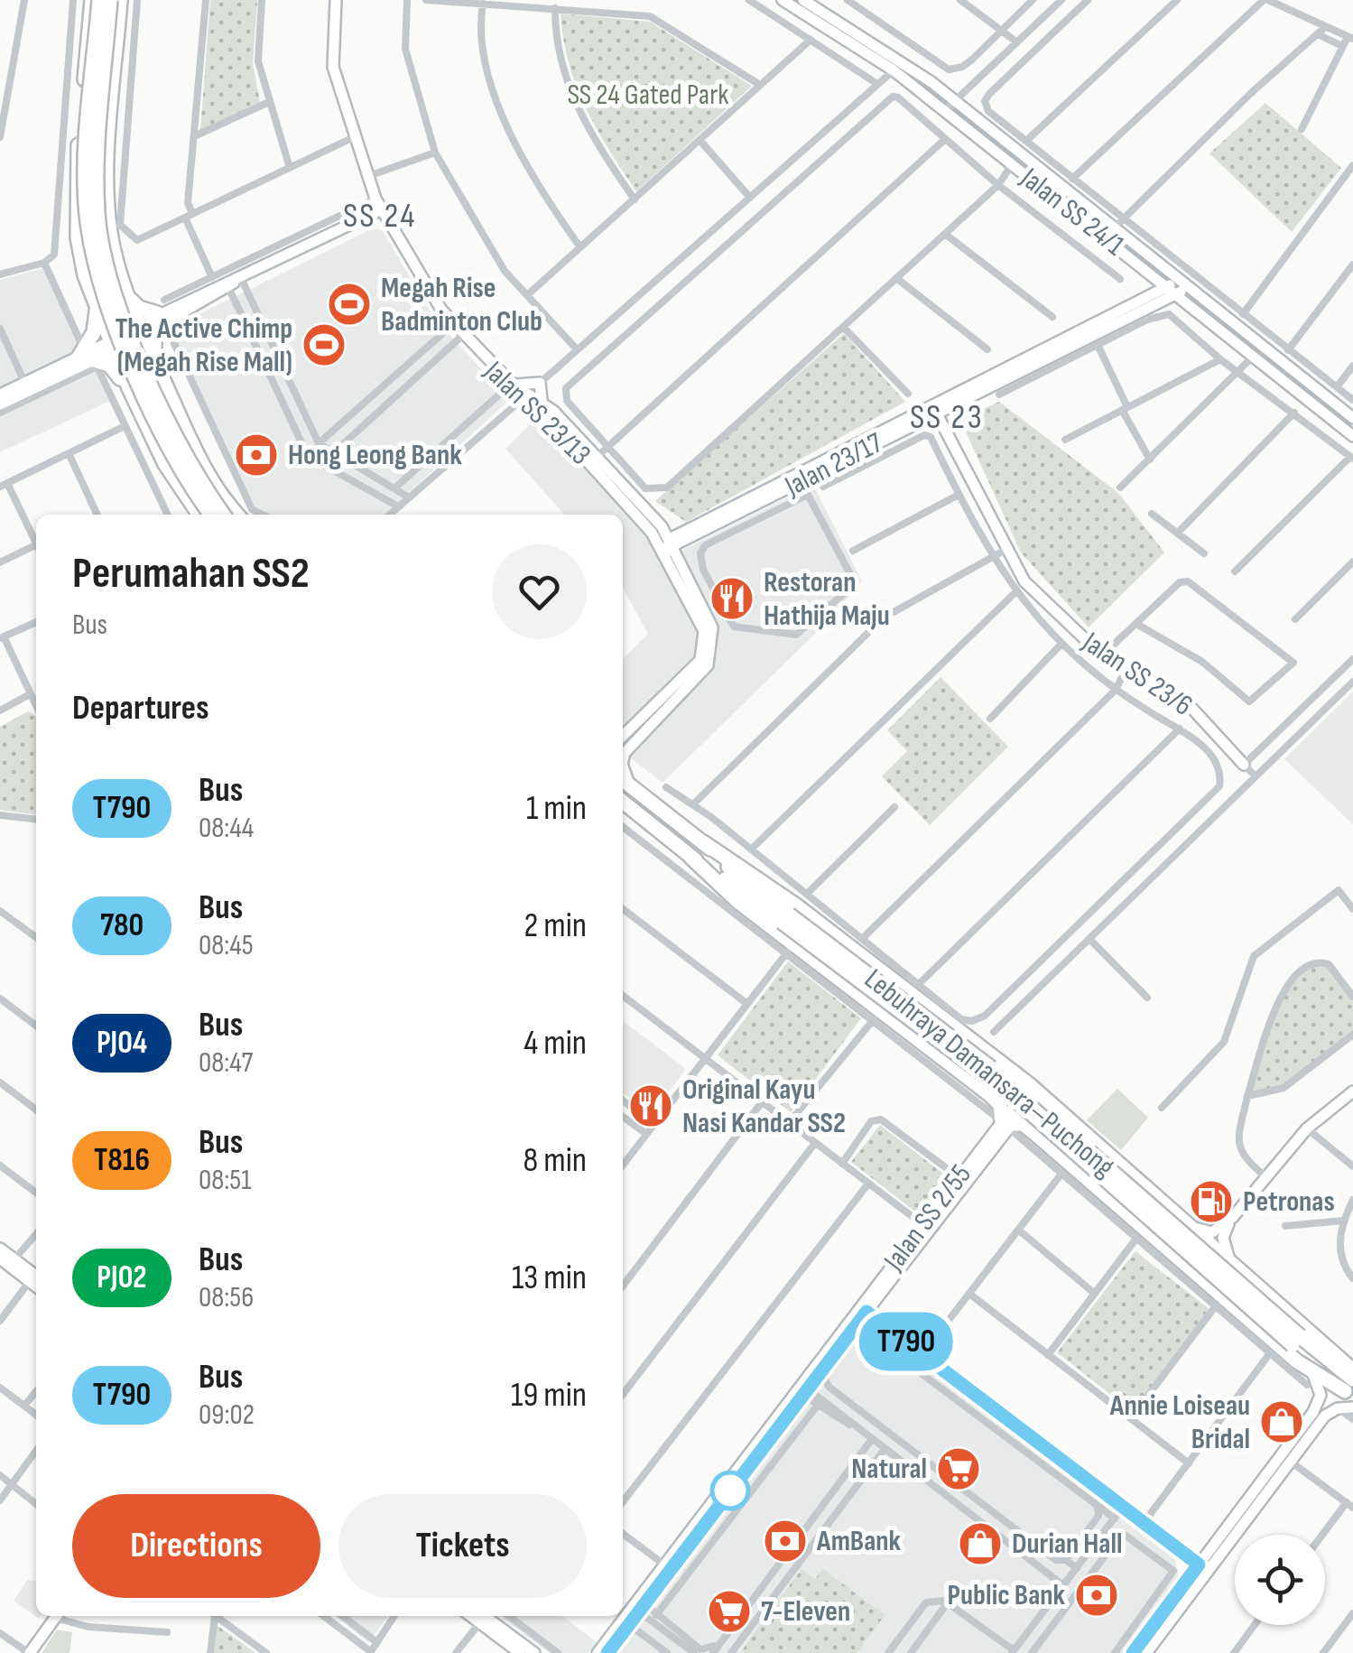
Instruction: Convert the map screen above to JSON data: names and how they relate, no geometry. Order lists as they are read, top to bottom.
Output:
{
  "streets": {
    "highway": ["Lebuhraya Damansara–Puchong"],
    "street": [
      "Jalan SS 24/1",
      "Jalan SS 23/13",
      "Jalan 23/17",
      "Jalan SS 23/6",
      "Jalan SS 2/55"
    ]
  },
  "crossings": [
    ["Jalan SS 24/1", "Jalan 23/17"],
    ["Jalan SS 23/13", "Jalan 23/17"],
    ["Jalan 23/17", "Jalan SS 23/6"]
  ],
  "districts": ["SS 24", "SS 23"],
  "parks": ["SS 24 Gated Park"],
  "places": {
    "sports": ["Megah Rise Badminton Club", "The Active Chimp (Megah Rise Mall)"],
    "bank": ["Hong Leong Bank", "AmBank", "Public Bank"],
    "restaurant": ["Restoran Hathija Maju", "Original Kayu Nasi Kandar SS2"],
    "fuel station": ["Petronas"],
    "shop": ["Annie Loiseau Bridal", "Durian Hall"],
    "supermarket": ["Natural", "7-Eleven"]
  },
  "lines": ["bus line T790"],
  "page": {
    "on_map": "T790",
    "heading": [
      ["Perumahan SS2", "Bus"],
      "Departures"
    ],
    "list": [
      {
        "mark": "T790",
        "name": "Bus",
        "note": "08:44",
        "value": "1 min"
      },
      {
        "mark": "780",
        "name": "Bus",
        "note": "08:45",
        "value": "2 min"
      },
      {
        "mark": "PJ04",
        "name": "Bus",
        "note": "08:47",
        "value": "4 min"
      },
      {
        "mark": "T816",
        "name": "Bus",
        "note": "08:51",
        "value": "8 min"
      },
      {
        "mark": "PJ02",
        "name": "Bus",
        "note": "08:56",
        "value": "13 min"
      },
      {
        "mark": "T790",
        "name": "Bus",
        "note": "09:02",
        "value": "19 min"
      }
    ],
    "buttons": ["Directions", "Tickets"]
  }
}
